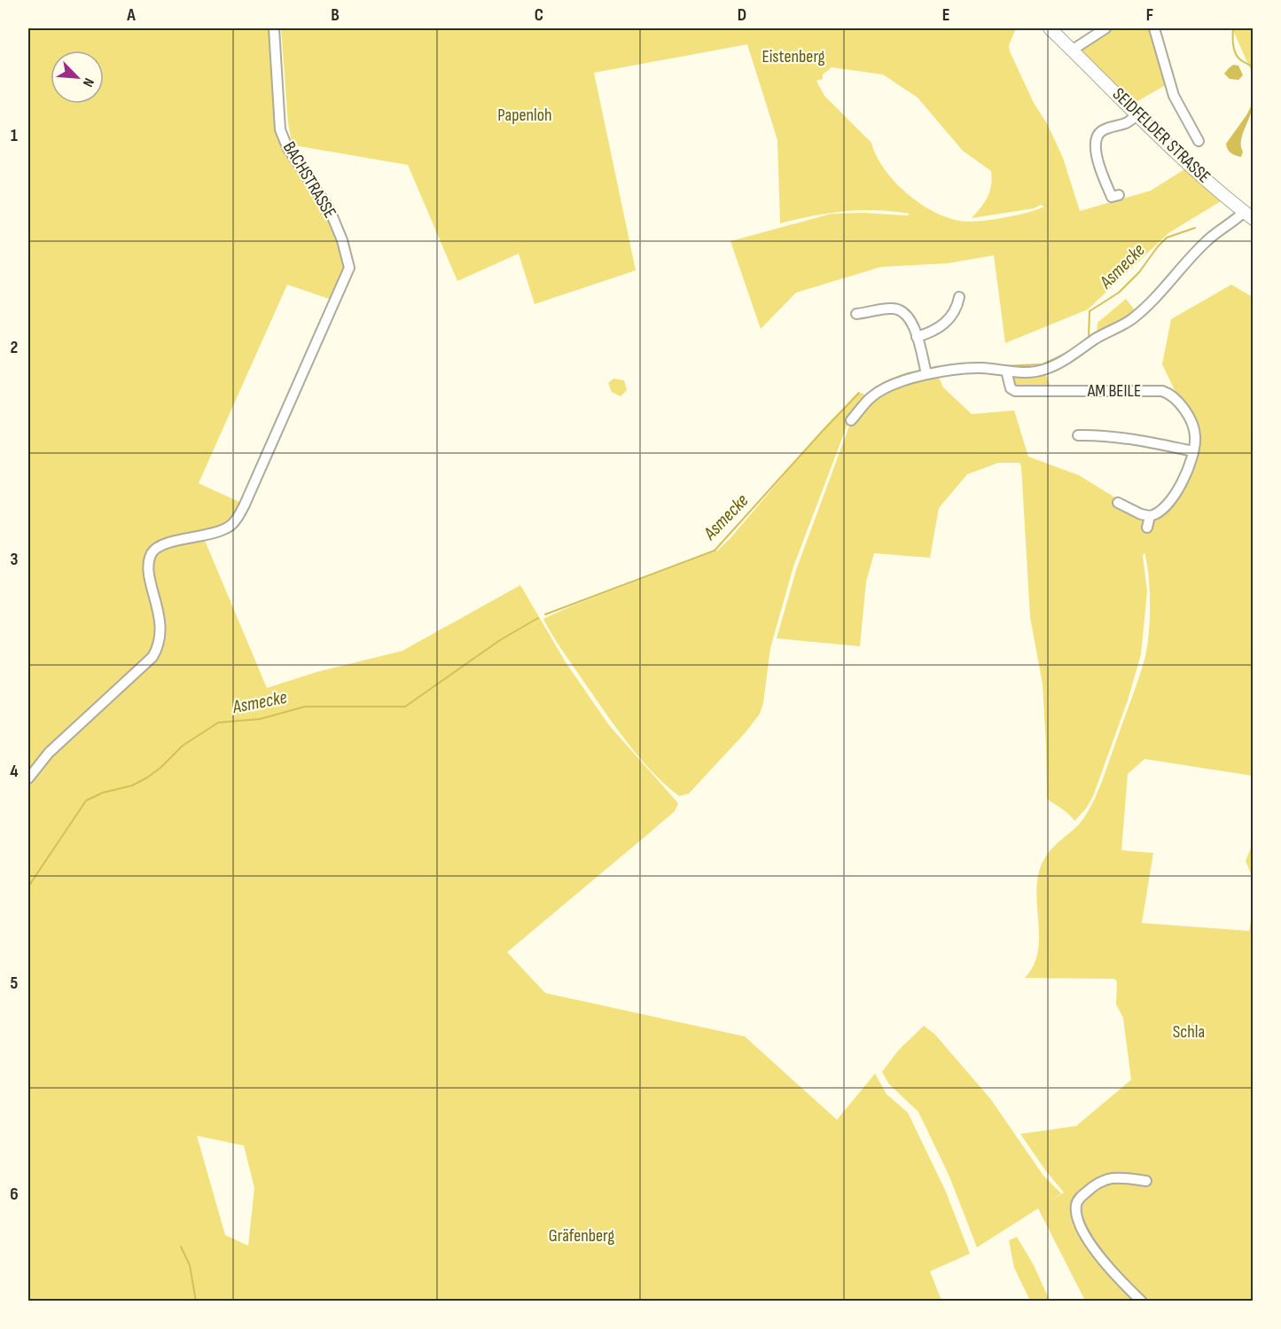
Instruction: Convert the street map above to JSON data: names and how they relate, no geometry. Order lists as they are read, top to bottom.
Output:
{
  "streets": {
    "main road": ["SEIDFELDER STRASSE"],
    "street": ["BACHSTRASSE", "AM BEILE"]
  },
  "water": ["Asmecke"],
  "parks": [
    "Eistenberg",
    "Papenloh",
    "Schla",
    "Gräfenberg"
  ],
  "north": "bottom right",
  "grid": {
    "columns": [
      "A",
      "B",
      "C",
      "D",
      "E",
      "F"
    ],
    "rows": [
      "1",
      "2",
      "3",
      "4",
      "5",
      "6"
    ]
  }
}
